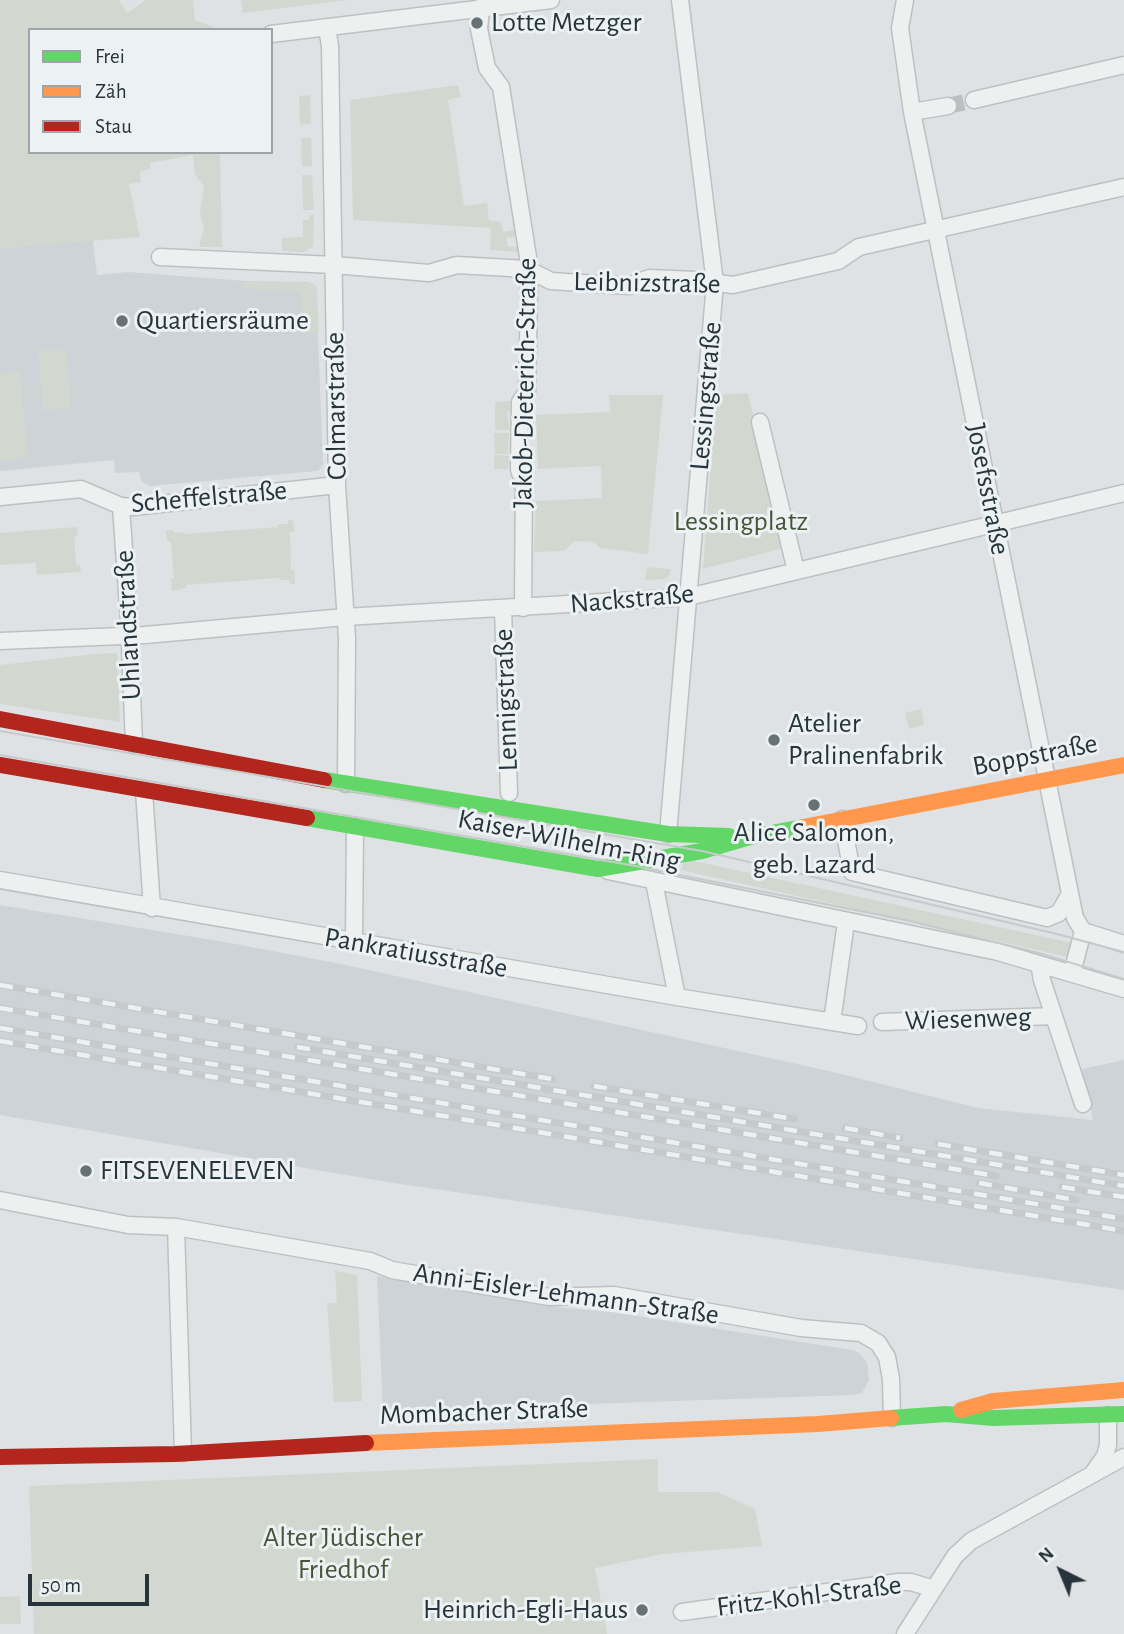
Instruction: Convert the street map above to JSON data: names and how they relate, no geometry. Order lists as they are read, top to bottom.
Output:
{
  "streets": {
    "street": [
      "Leibnizstraße",
      "Jakob-Dieterich-Straße",
      "Lessingstraße",
      "Colmarstraße",
      "Josefsstraße",
      "Scheffelstraße",
      "Nackstraße",
      "Uhlandstraße",
      "Lennigstraße",
      "Boppstraße",
      "Kaiser-Wilhelm-Ring",
      "Pankratiusstraße",
      "Wiesenweg",
      "Anni-Eisler-Lehmann-Straße",
      "Mombacher Straße",
      "Fritz-Kohl-Straße"
    ]
  },
  "crossings": [
    ["Leibnizstraße", "Jakob-Dieterich-Straße"],
    ["Leibnizstraße", "Lessingstraße"],
    ["Leibnizstraße", "Colmarstraße"],
    ["Leibnizstraße", "Josefsstraße"],
    ["Jakob-Dieterich-Straße", "Nackstraße"],
    ["Lessingstraße", "Nackstraße"],
    ["Lessingstraße", "Boppstraße"],
    ["Lessingstraße", "Kaiser-Wilhelm-Ring"],
    ["Colmarstraße", "Scheffelstraße"],
    ["Colmarstraße", "Nackstraße"],
    ["Colmarstraße", "Kaiser-Wilhelm-Ring"],
    ["Josefsstraße", "Nackstraße"],
    ["Josefsstraße", "Boppstraße"],
    ["Scheffelstraße", "Uhlandstraße"],
    ["Nackstraße", "Uhlandstraße"],
    ["Nackstraße", "Lennigstraße"],
    ["Uhlandstraße", "Kaiser-Wilhelm-Ring"],
    ["Boppstraße", "Kaiser-Wilhelm-Ring"],
    ["Anni-Eisler-Lehmann-Straße", "Mombacher Straße"]
  ],
  "parks": ["Lessingplatz", "Alter Jüdischer Friedhof"],
  "places": [
    "Lotte Metzger",
    "Quartiersräume",
    "Atelier Pralinenfabrik",
    "Alice Salomon, geb. Lazard",
    "FITSEVENELEVEN",
    "Heinrich-Egli-Haus"
  ],
  "legend": ["Frei", "Zäh", "Stau"],
  "scale_bar": "50 m",
  "north": "top left"
}
